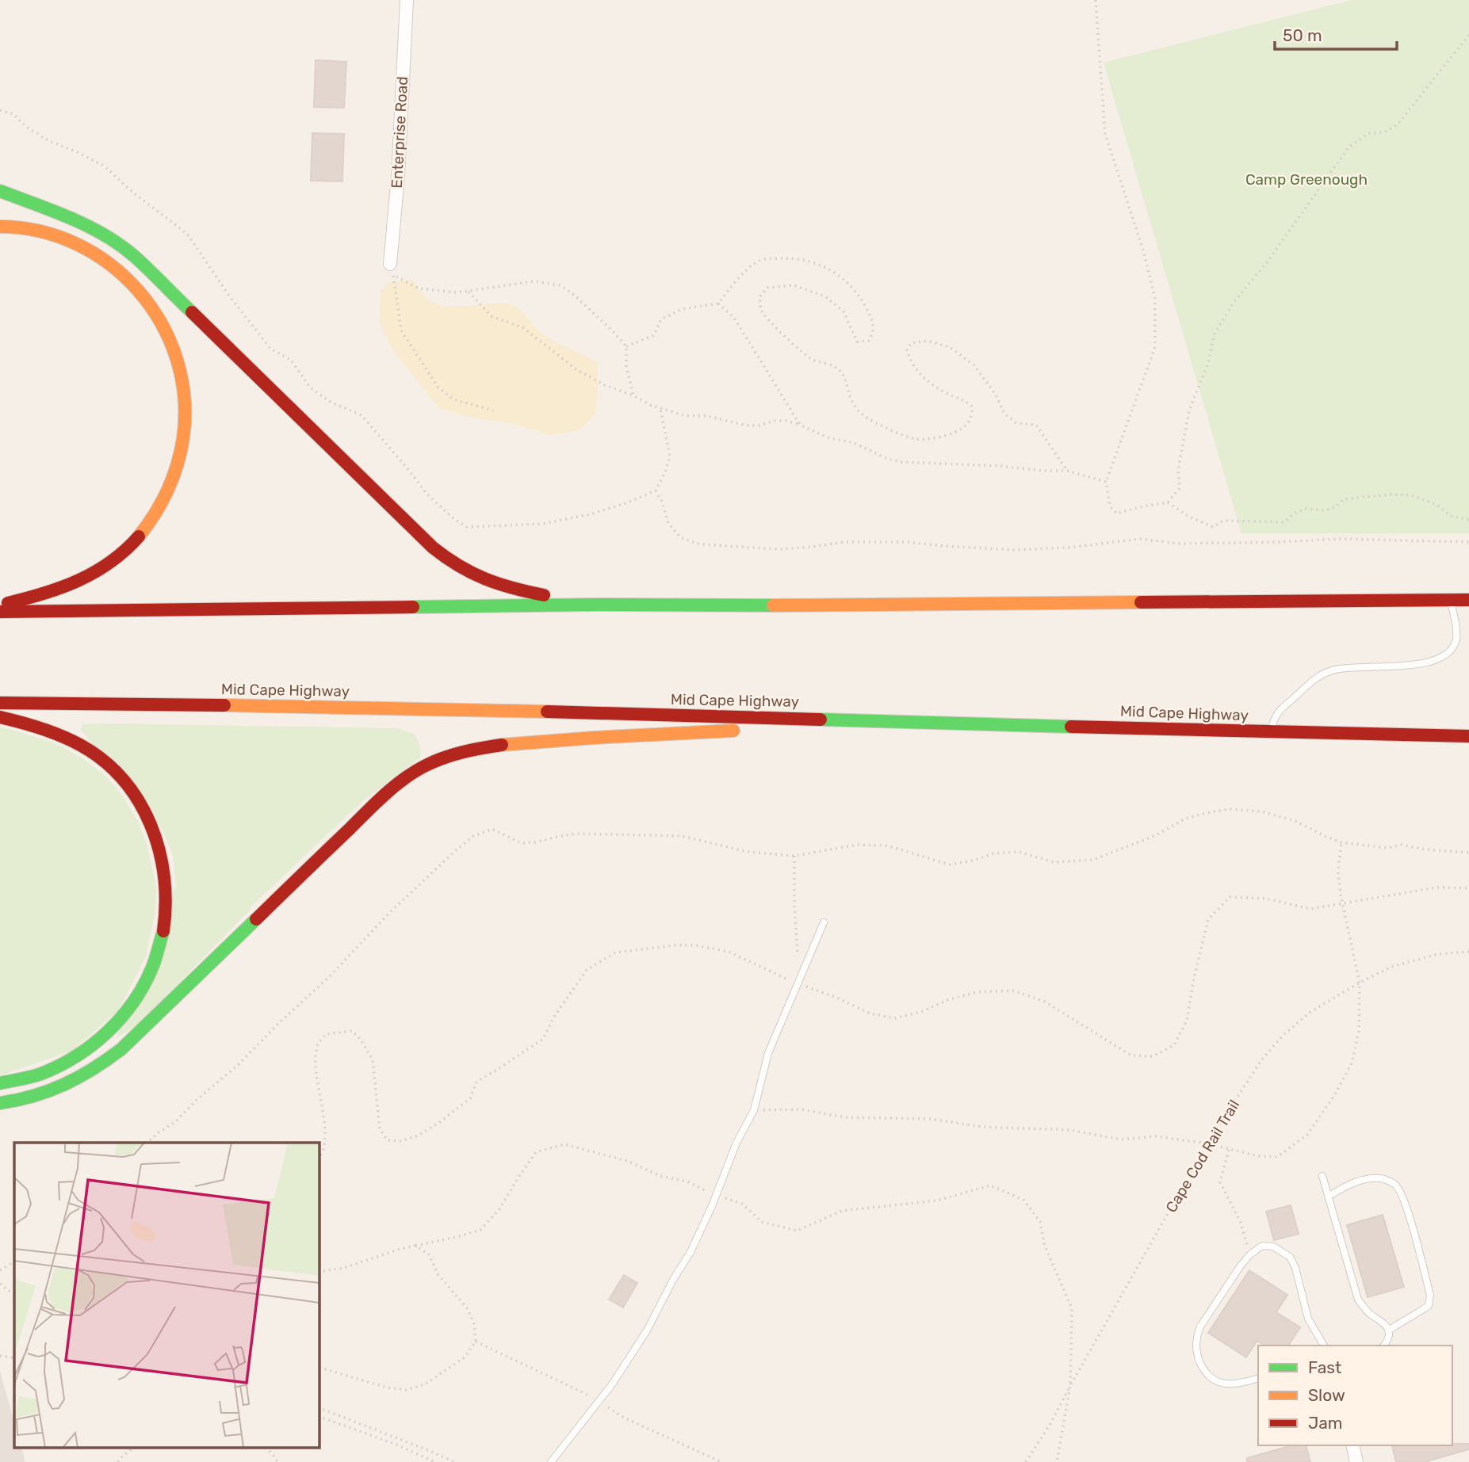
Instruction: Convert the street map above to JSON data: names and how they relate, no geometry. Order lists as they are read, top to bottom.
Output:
{
  "streets": {
    "highway": ["Mid Cape Highway"],
    "street": ["Enterprise Road"],
    "path": ["Cape Cod Rail Trail"]
  },
  "parks": ["Camp Greenough"],
  "legend": ["Fast", "Slow", "Jam"],
  "scale_bar": "50 m"
}
